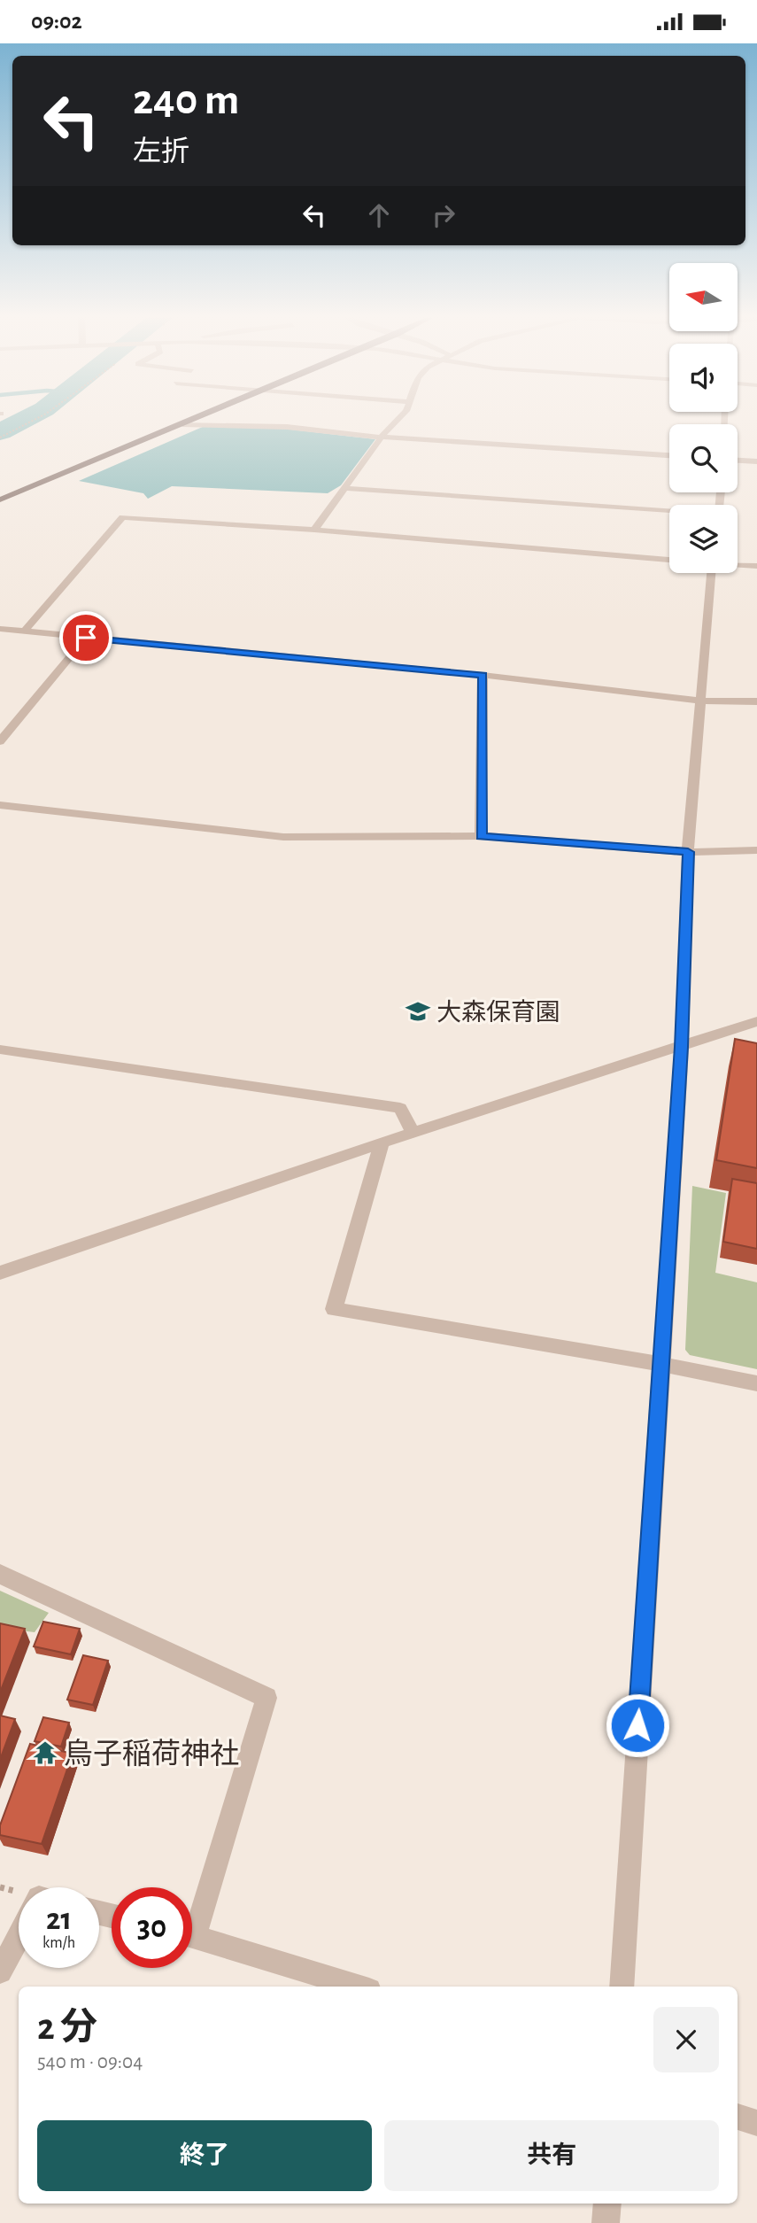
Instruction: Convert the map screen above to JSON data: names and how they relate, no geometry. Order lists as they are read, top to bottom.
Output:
{
  "places": {
    "school or university": ["大森保育園"],
    "temple": ["烏子稲荷神社"]
  },
  "north": "left",
  "page": {
    "status": "09:02",
    "turn": ["240 m", "左折"],
    "speed": "21 km/h",
    "limit": "30",
    "heading": ["2 分", "540 m · 09:04"],
    "buttons": ["終了", "共有"]
  }
}
